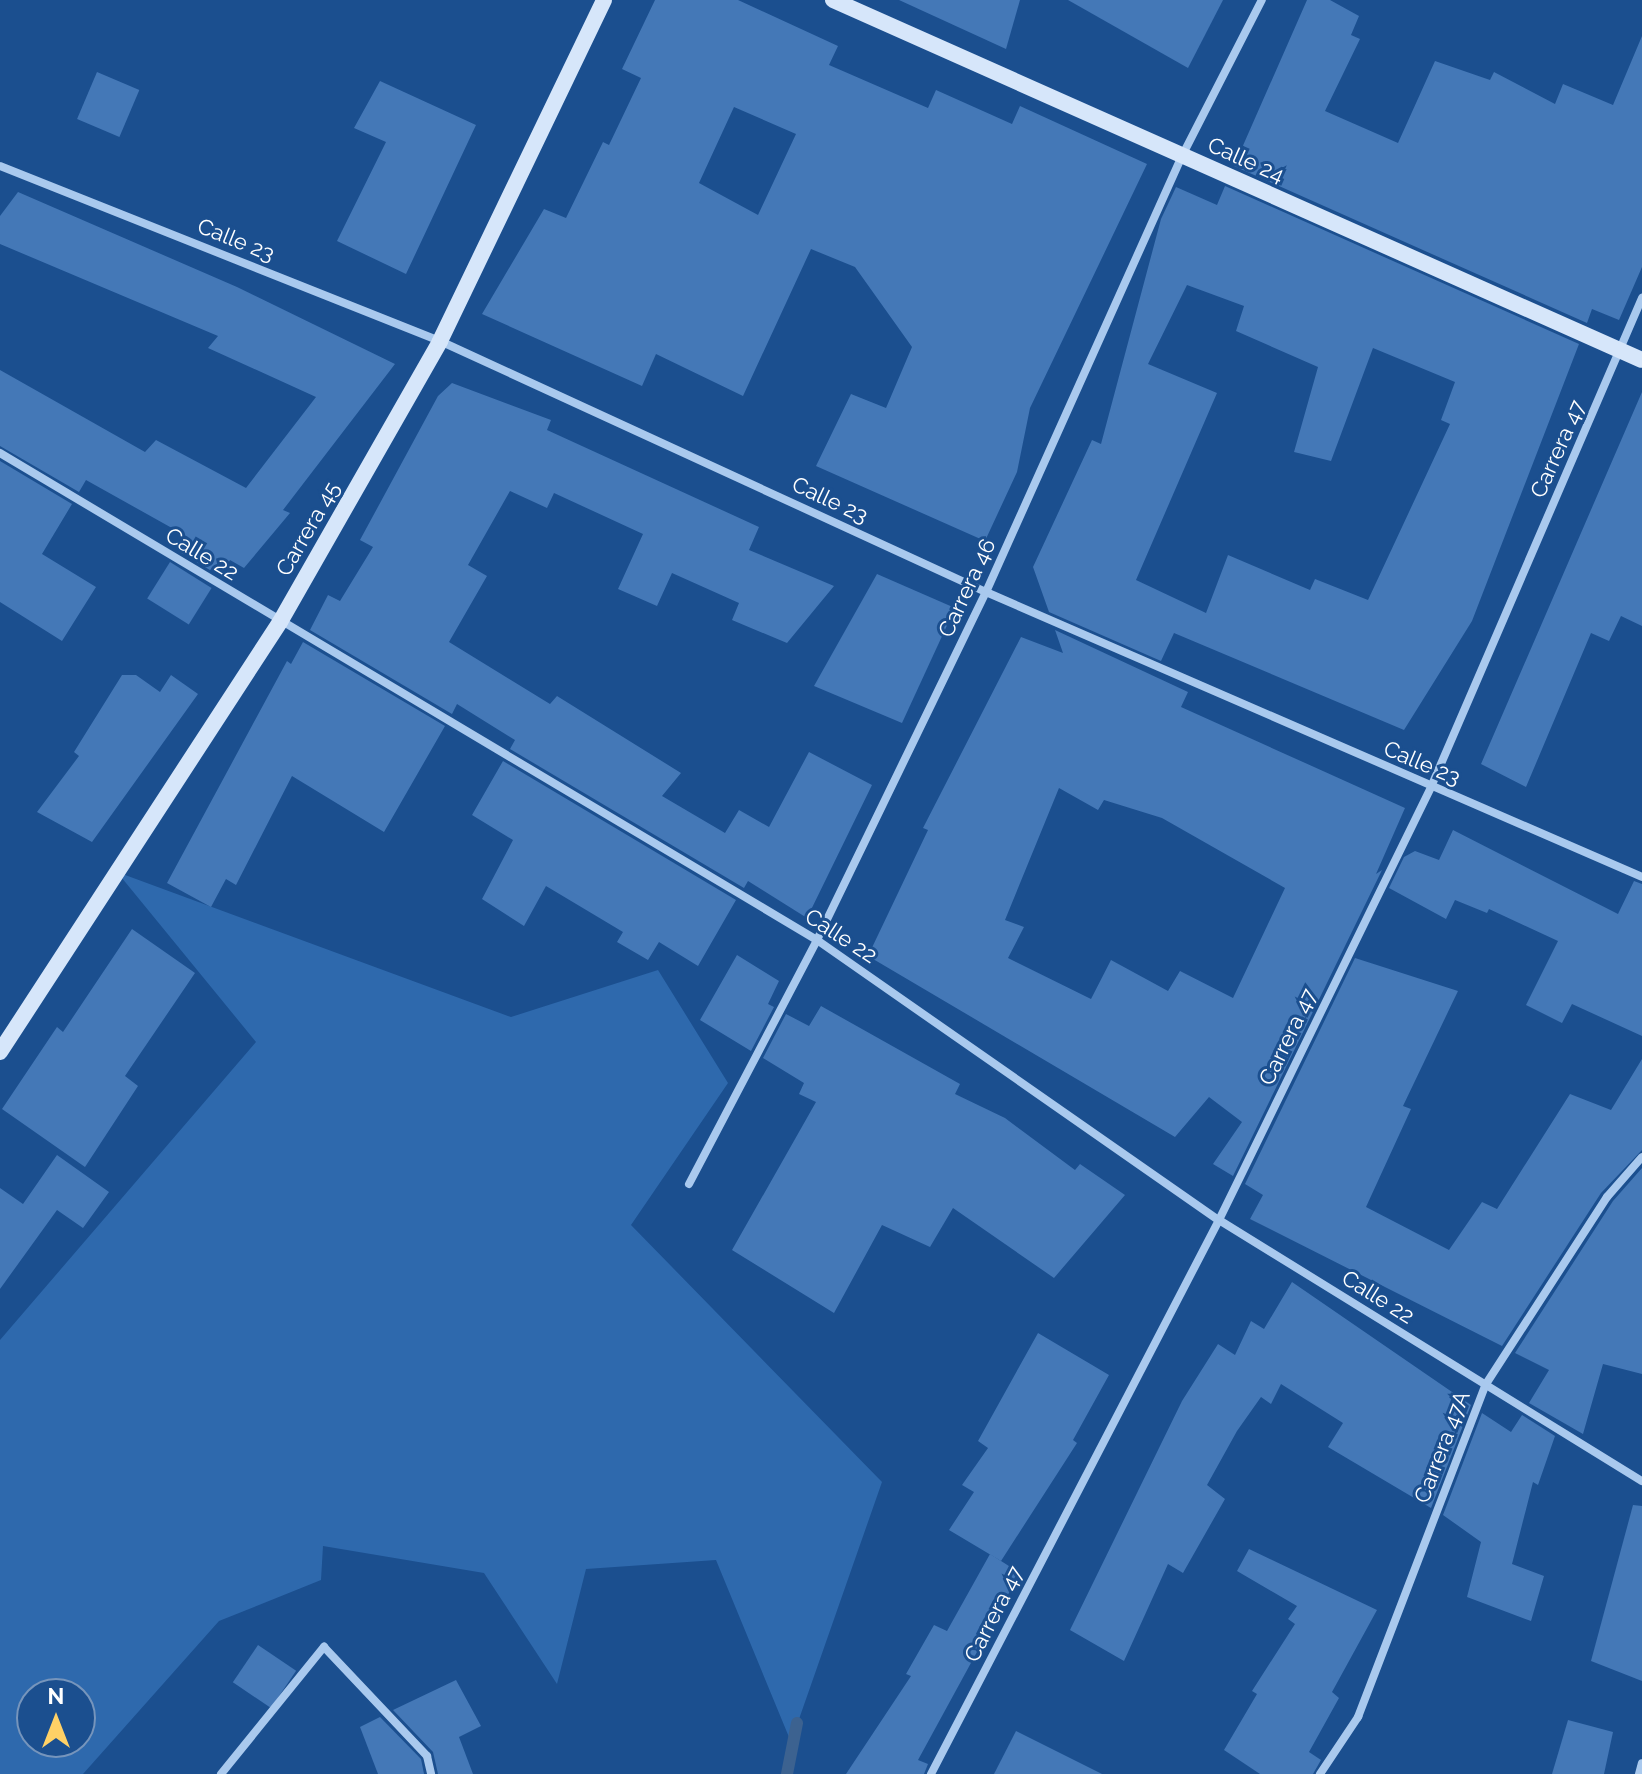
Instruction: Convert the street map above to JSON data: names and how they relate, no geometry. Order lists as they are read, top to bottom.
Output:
{
  "streets": {
    "street": [
      "Calle 24",
      "Calle 23",
      "Carrera 47",
      "Carrera 45",
      "Calle 22",
      "Carrera 46",
      "Carrera 47A"
    ]
  },
  "crossings": [
    ["Calle 24", "Carrera 47"],
    ["Calle 24", "Carrera 46"],
    ["Calle 23", "Carrera 47"],
    ["Calle 23", "Carrera 45"],
    ["Calle 23", "Carrera 46"],
    ["Carrera 47", "Calle 22"],
    ["Carrera 45", "Calle 22"],
    ["Calle 22", "Carrera 46"],
    ["Calle 22", "Carrera 47A"]
  ],
  "north": "top"
}
